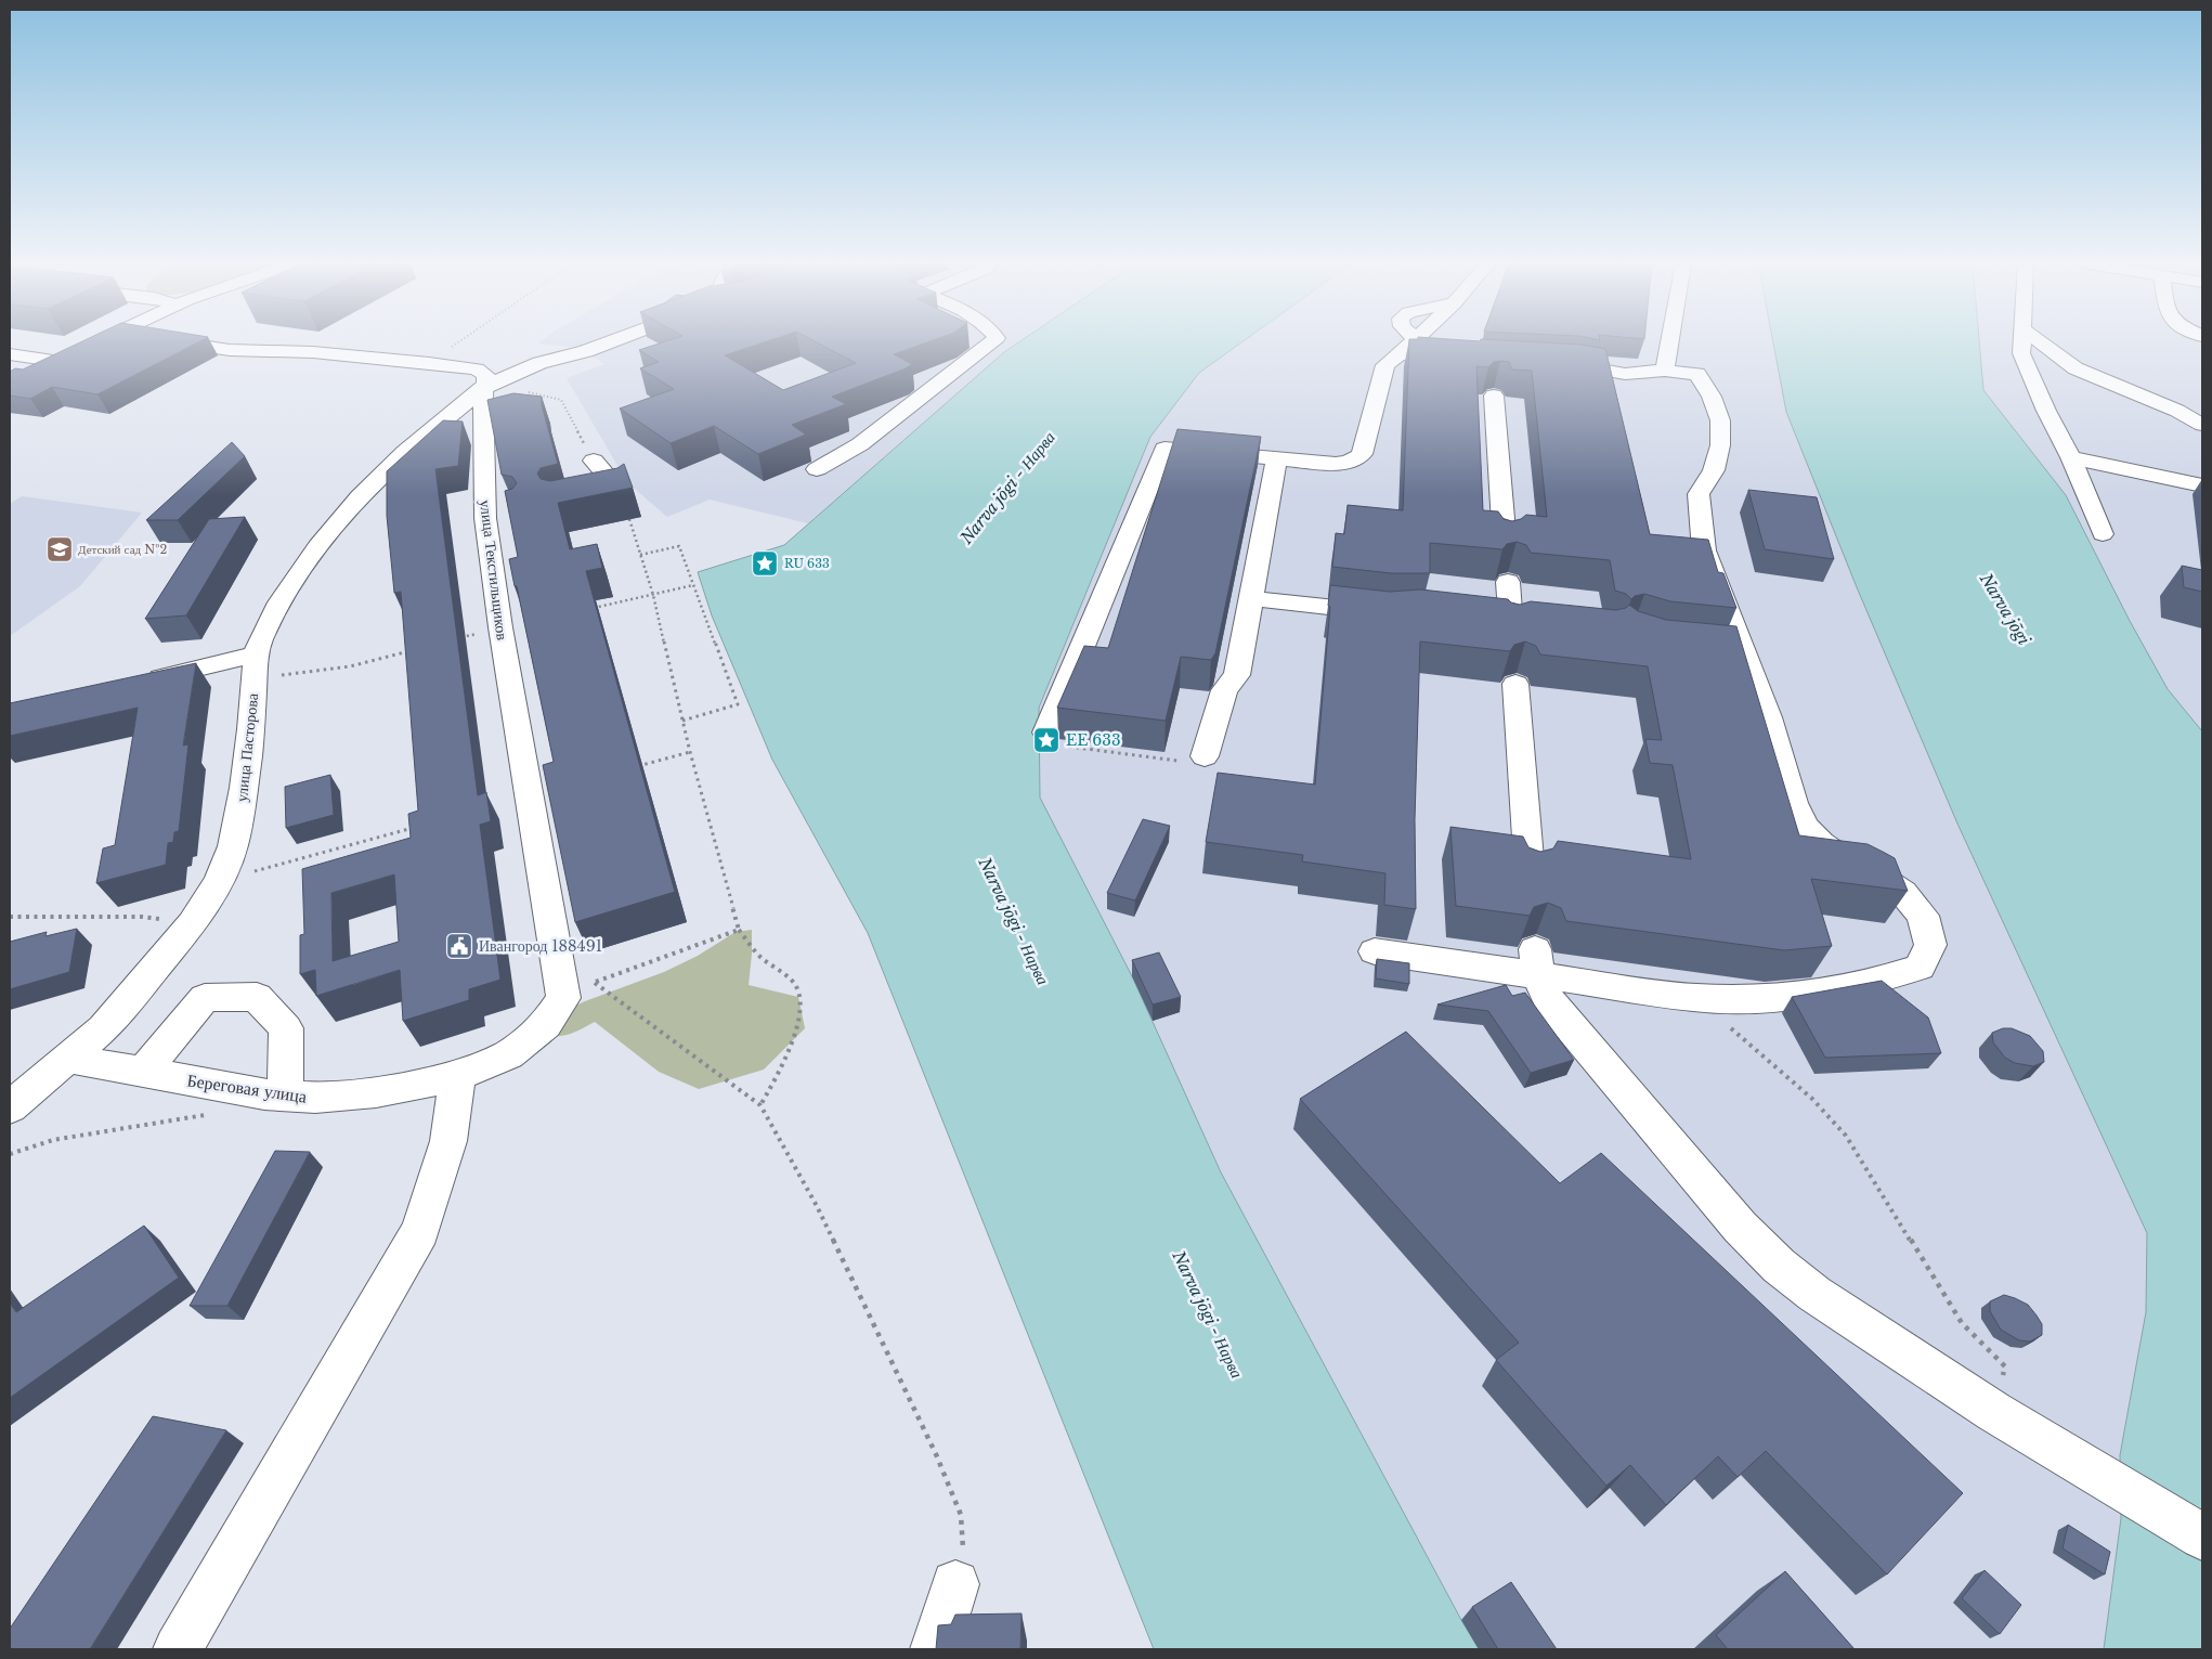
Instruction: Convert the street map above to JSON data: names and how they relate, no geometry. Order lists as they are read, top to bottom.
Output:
{
  "streets": {
    "street": ["улица Текстильщиков", "улица Пасторова", "Береговая улица"]
  },
  "crossings": [
    ["улица Текстильщиков", "улица Пасторова"],
    ["улица Пасторова", "Береговая улица"]
  ],
  "water": ["Narva jõgi - Нарва", "Narva jõgi"],
  "places": {
    "school or university": ["Детский сад №2"],
    "place": ["RU 633", "EE 633"],
    "public building": ["Ивангород 188491"]
  }
}
